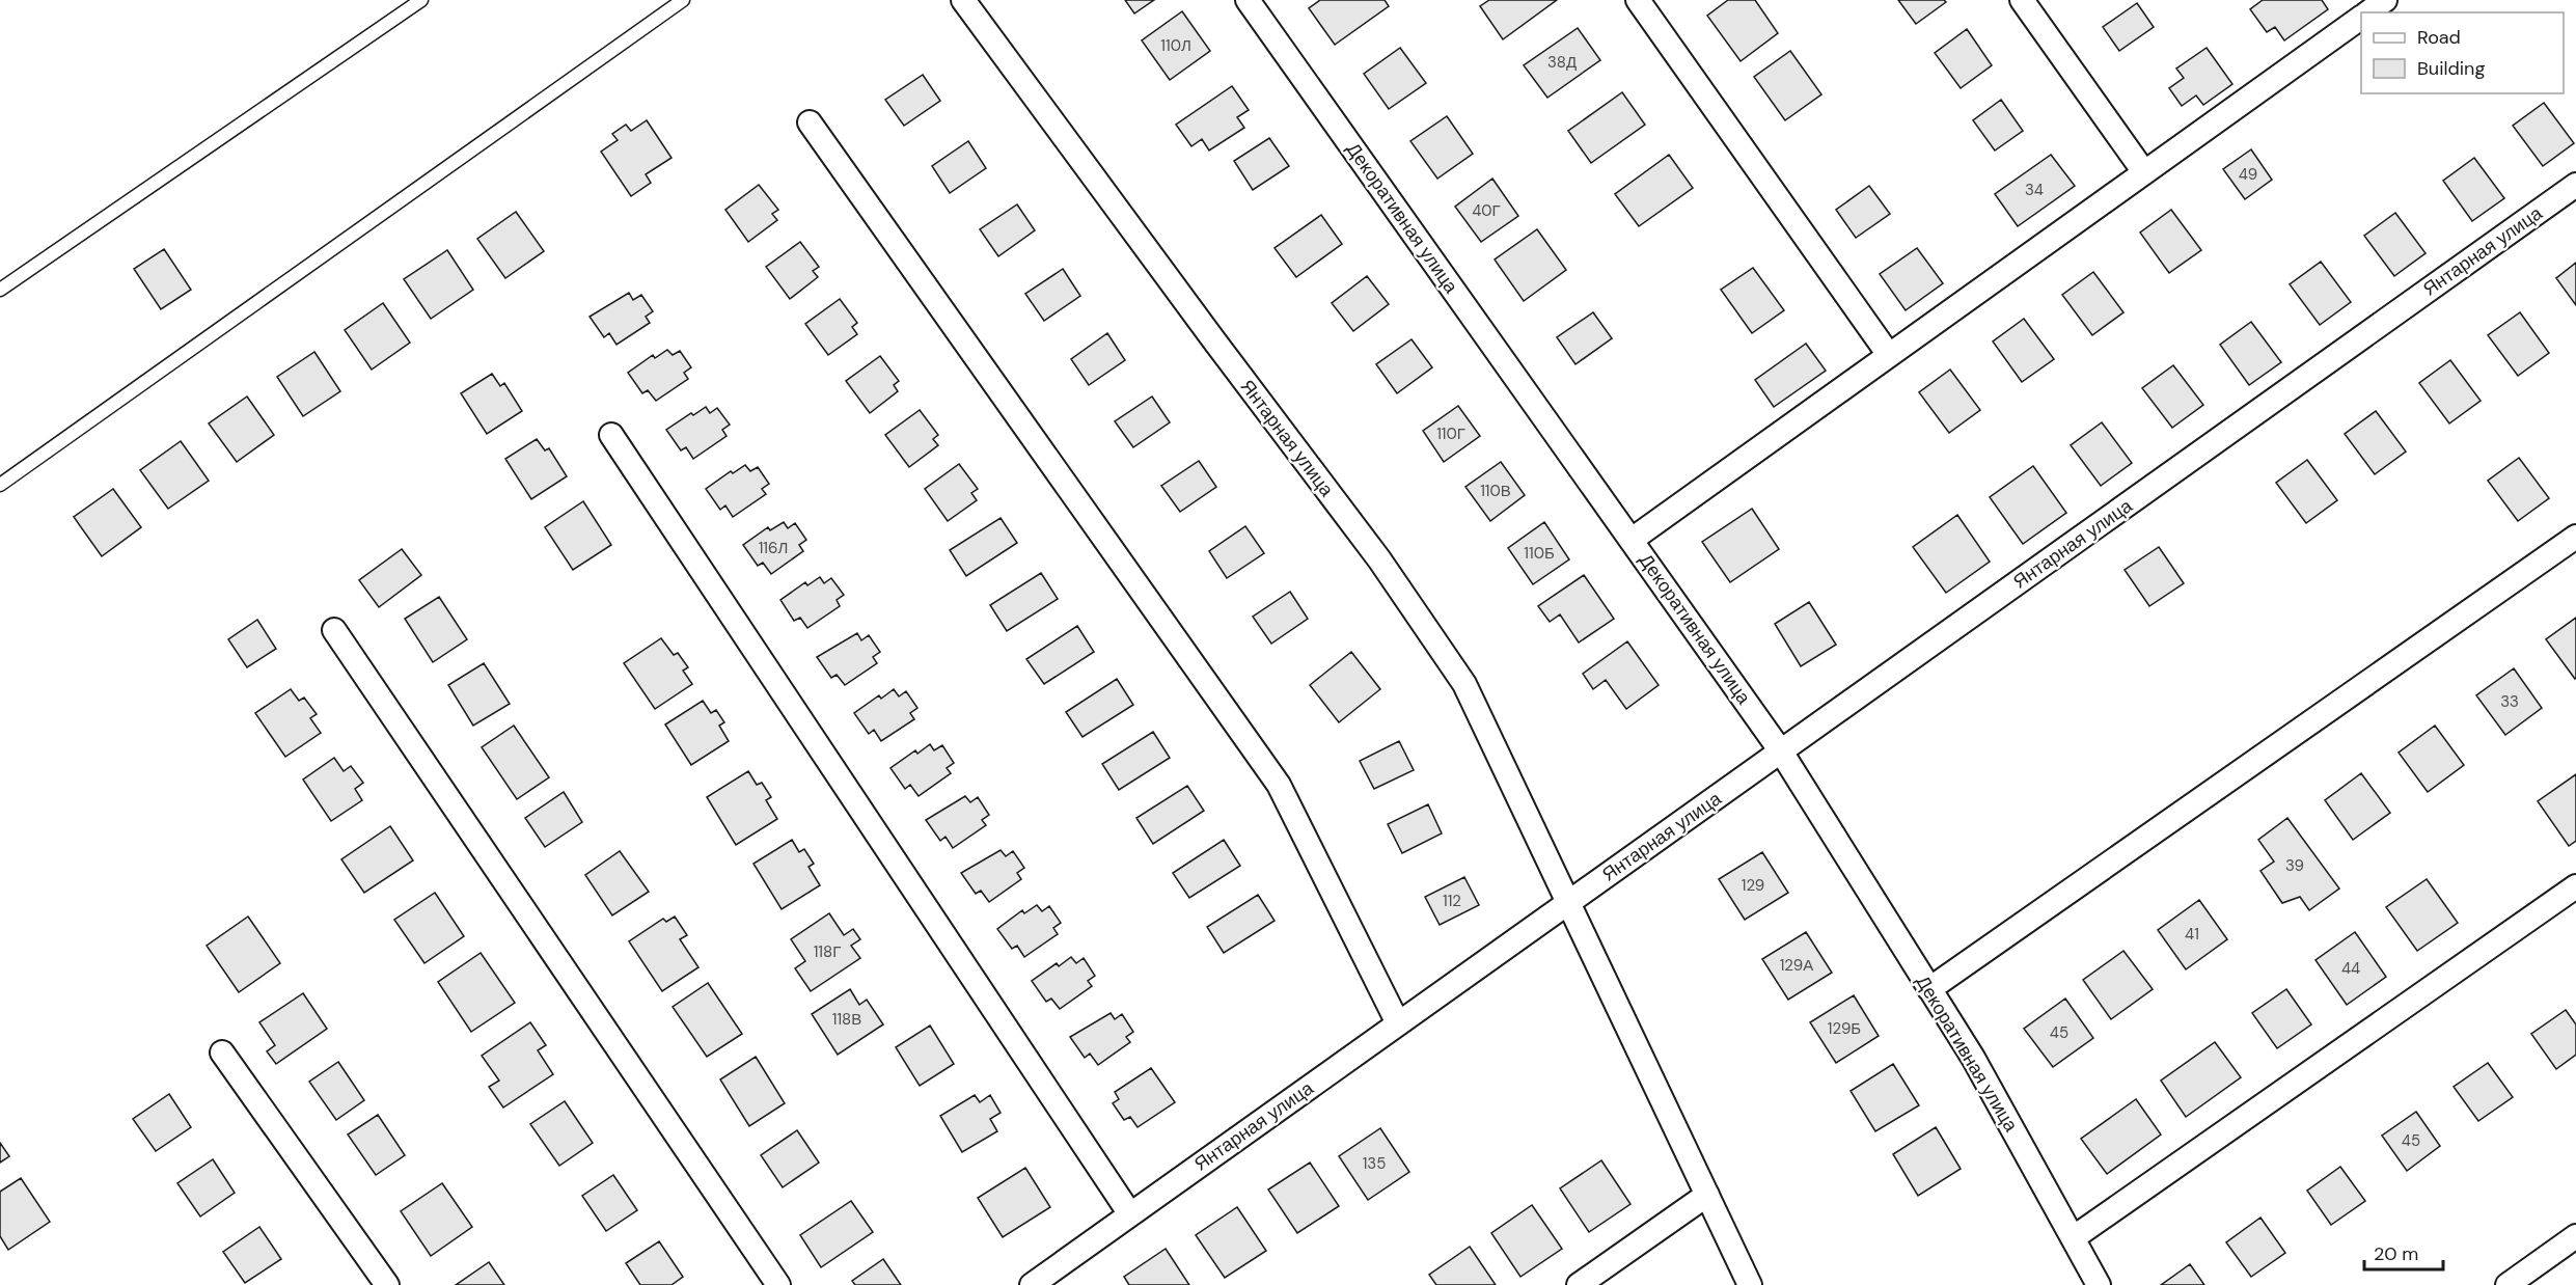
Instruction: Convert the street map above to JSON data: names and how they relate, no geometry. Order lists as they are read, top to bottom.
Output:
{
  "streets": {
    "street": ["Декоративная улица", "Янтарная улица"]
  },
  "crossings": [
    ["Декоративная улица", "Янтарная улица"]
  ],
  "house_numbers": [
    "110Л",
    "38Д",
    "49",
    "34",
    "40Г",
    "110Г",
    "110В",
    "116Л",
    "110Б",
    "33",
    "39",
    "129",
    "112",
    "41",
    "118Г",
    "129А",
    "44",
    "118В",
    "129Б",
    "45",
    "45",
    "135"
  ],
  "legend": ["Road", "Building"],
  "scale_bar": "20 m"
}
